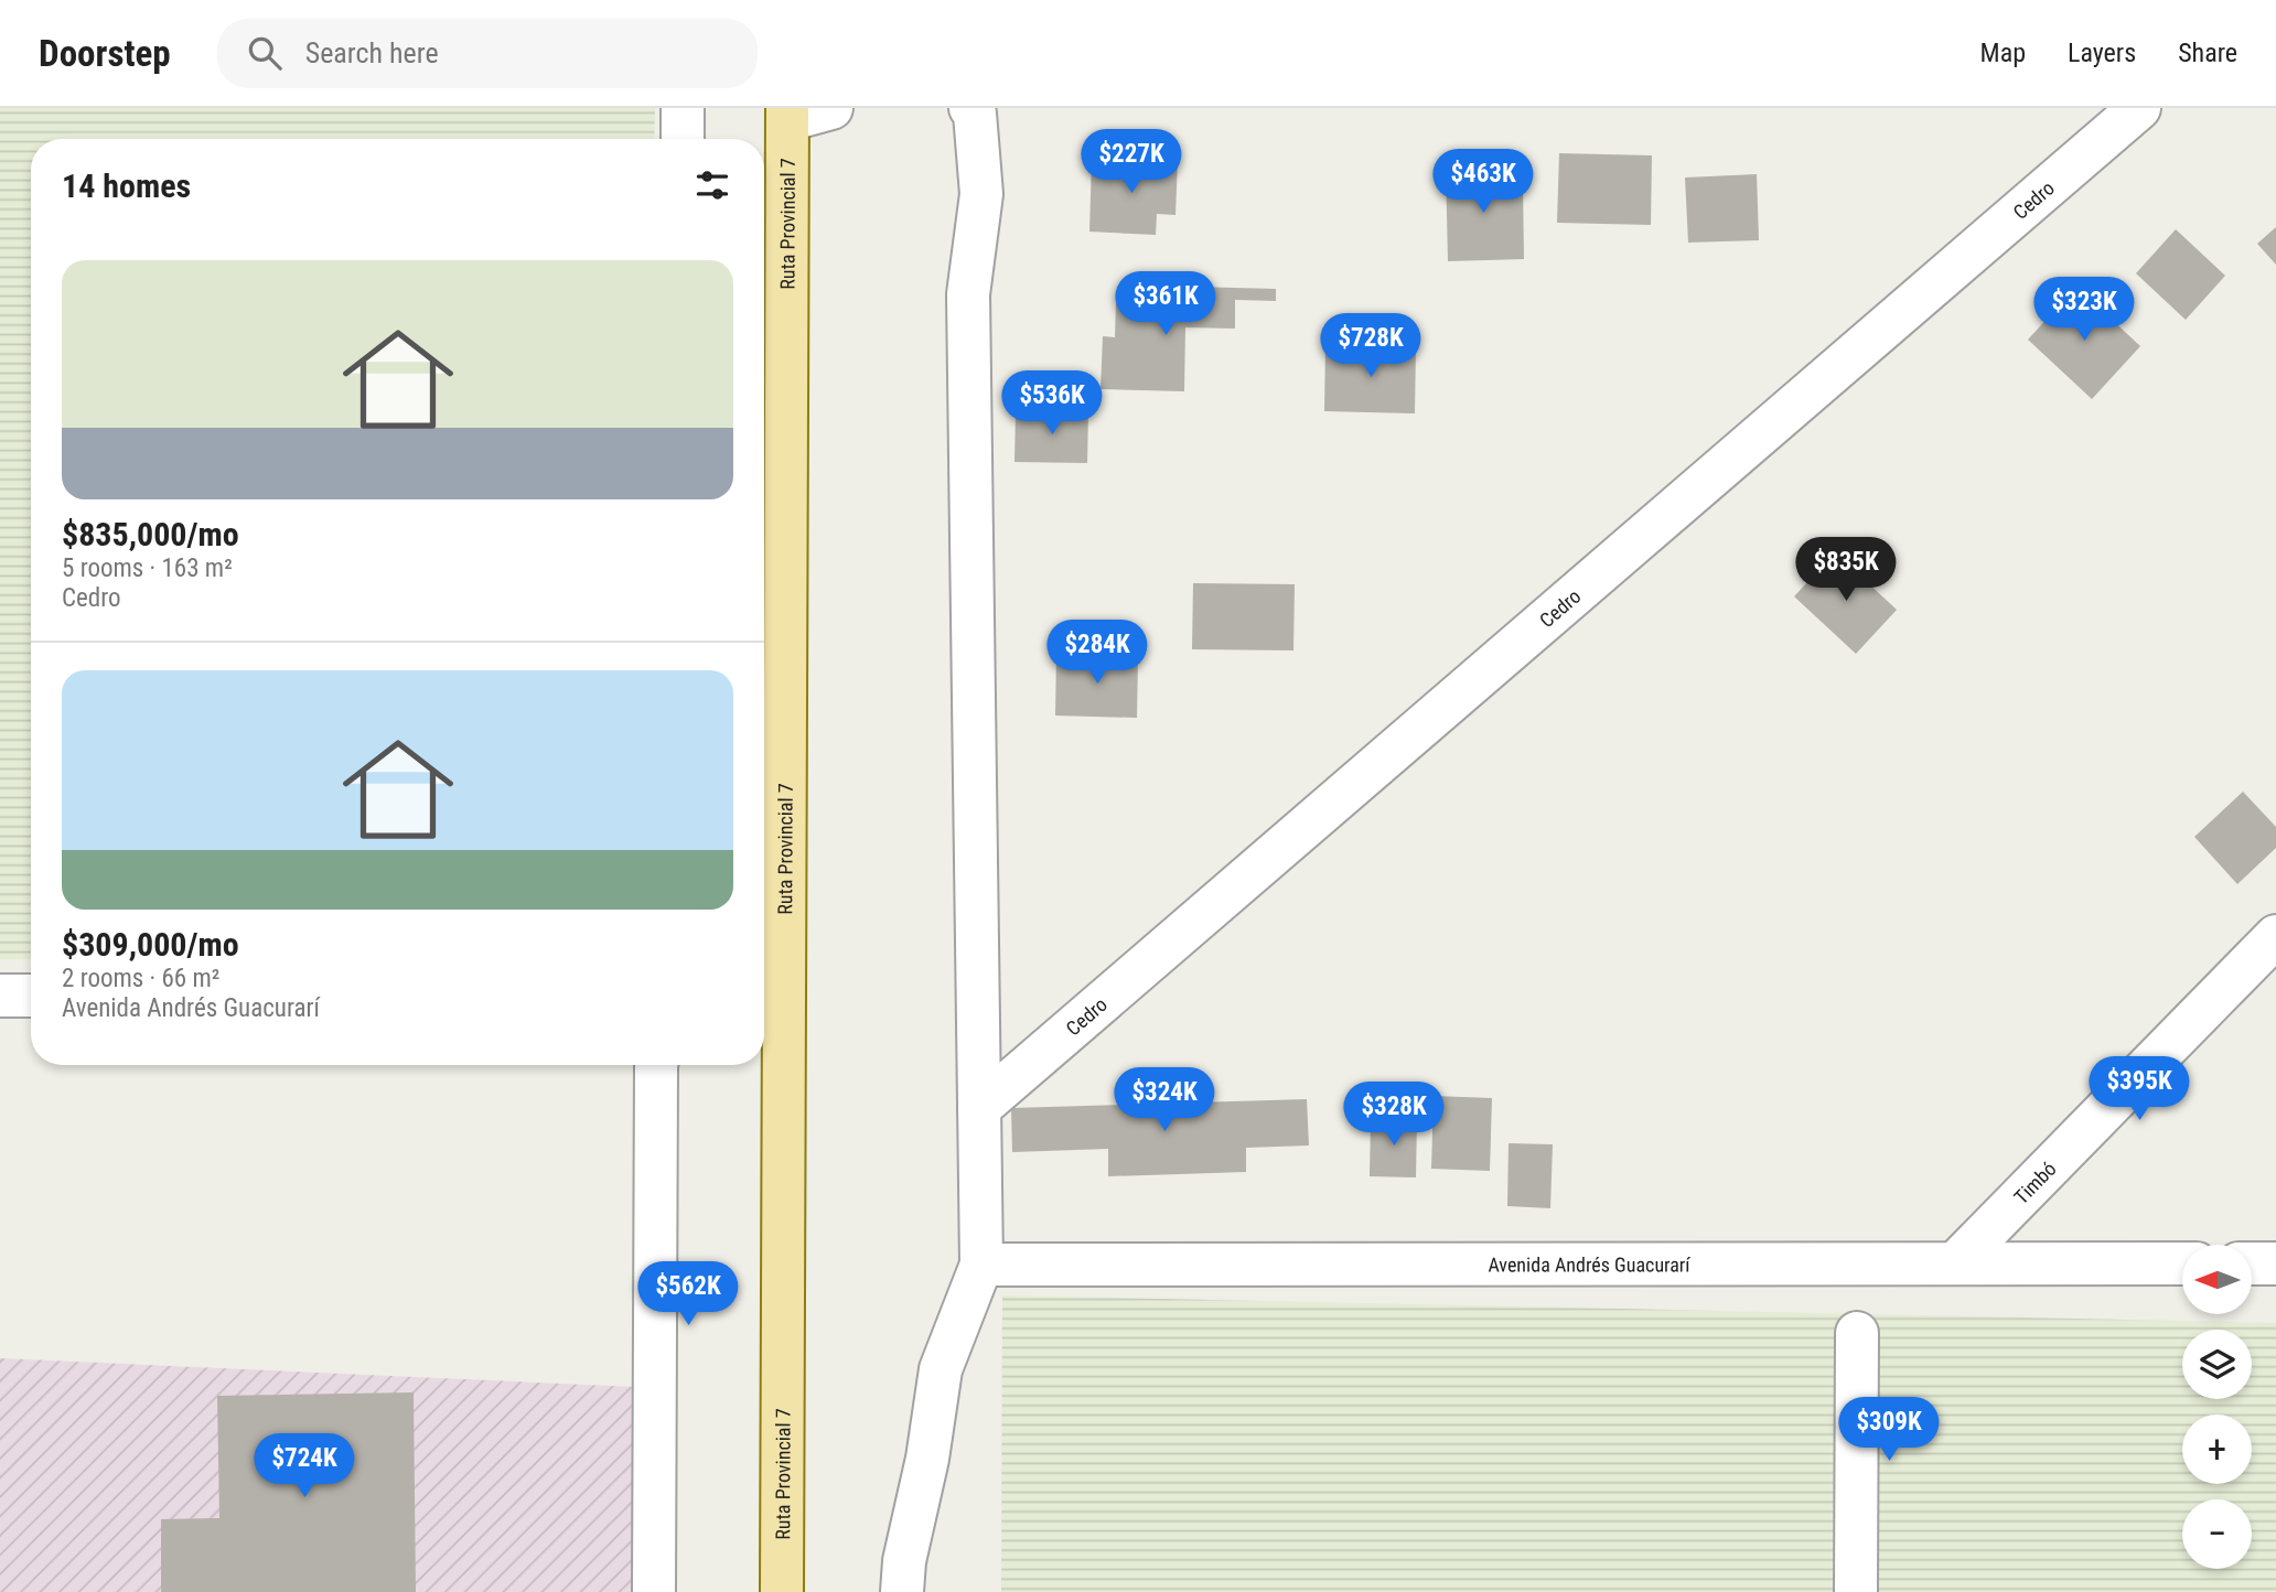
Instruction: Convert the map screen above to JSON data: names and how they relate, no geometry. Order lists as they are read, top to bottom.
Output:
{
  "streets": {
    "main road": ["Ruta Provincial 7"],
    "street": ["Cedro", "Timbó", "Avenida Andrés Guacurarí"]
  },
  "crossings": [
    ["Timbó", "Avenida Andrés Guacurarí"]
  ],
  "north": "left",
  "page": {
    "header": "Doorstep",
    "search": "Search here",
    "nav": ["Map", "Layers", "Share"],
    "price": [
      "$227K",
      "$463K",
      "$361K",
      "$323K",
      "$728K",
      "$536K",
      "$835K",
      "$284K",
      "$395K",
      "$324K",
      "$328K",
      "$562K",
      "$309K",
      "$724K"
    ],
    "heading": "14 homes",
    "list": [
      {
        "name": "$835,000/mo",
        "note": "5 rooms · 163 m² · Cedro"
      },
      {
        "name": "$309,000/mo",
        "note": "2 rooms · 66 m² · Avenida Andrés Guacurarí"
      }
    ],
    "map_buttons": ["+", "−"]
  }
}
